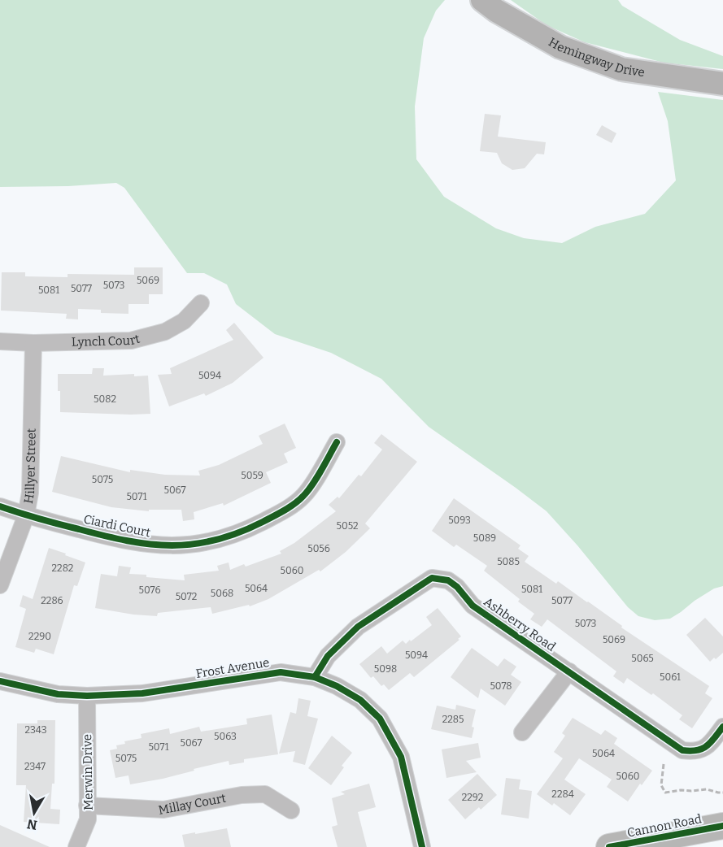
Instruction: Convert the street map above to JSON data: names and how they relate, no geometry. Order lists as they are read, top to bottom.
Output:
{
  "streets": {
    "main road": ["Cannon Road"],
    "street": [
      "Hemingway Drive",
      "Lynch Court",
      "Hillyer Street",
      "Ciardi Court",
      "Ashberry Road",
      "Frost Avenue",
      "Merwin Drive",
      "Millay Court"
    ]
  },
  "crossings": [
    ["Lynch Court", "Hillyer Street"],
    ["Hillyer Street", "Ciardi Court"],
    ["Ashberry Road", "Frost Avenue"],
    ["Frost Avenue", "Merwin Drive"],
    ["Merwin Drive", "Millay Court"]
  ],
  "house_numbers": [
    "5069",
    "5073",
    "5077",
    "5081",
    "5094",
    "5082",
    "5059",
    "5075",
    "5067",
    "5071",
    "5093",
    "5052",
    "5089",
    "5056",
    "5085",
    "2282",
    "5060",
    "5064",
    "5081",
    "5076",
    "5068",
    "5072",
    "2286",
    "5077",
    "5073",
    "2290",
    "5069",
    "5094",
    "5065",
    "5098",
    "5061",
    "5078",
    "2285",
    "2343",
    "5063",
    "5067",
    "5071",
    "5064",
    "5075",
    "2347",
    "5060",
    "2284",
    "2292"
  ],
  "north": "bottom"
}
